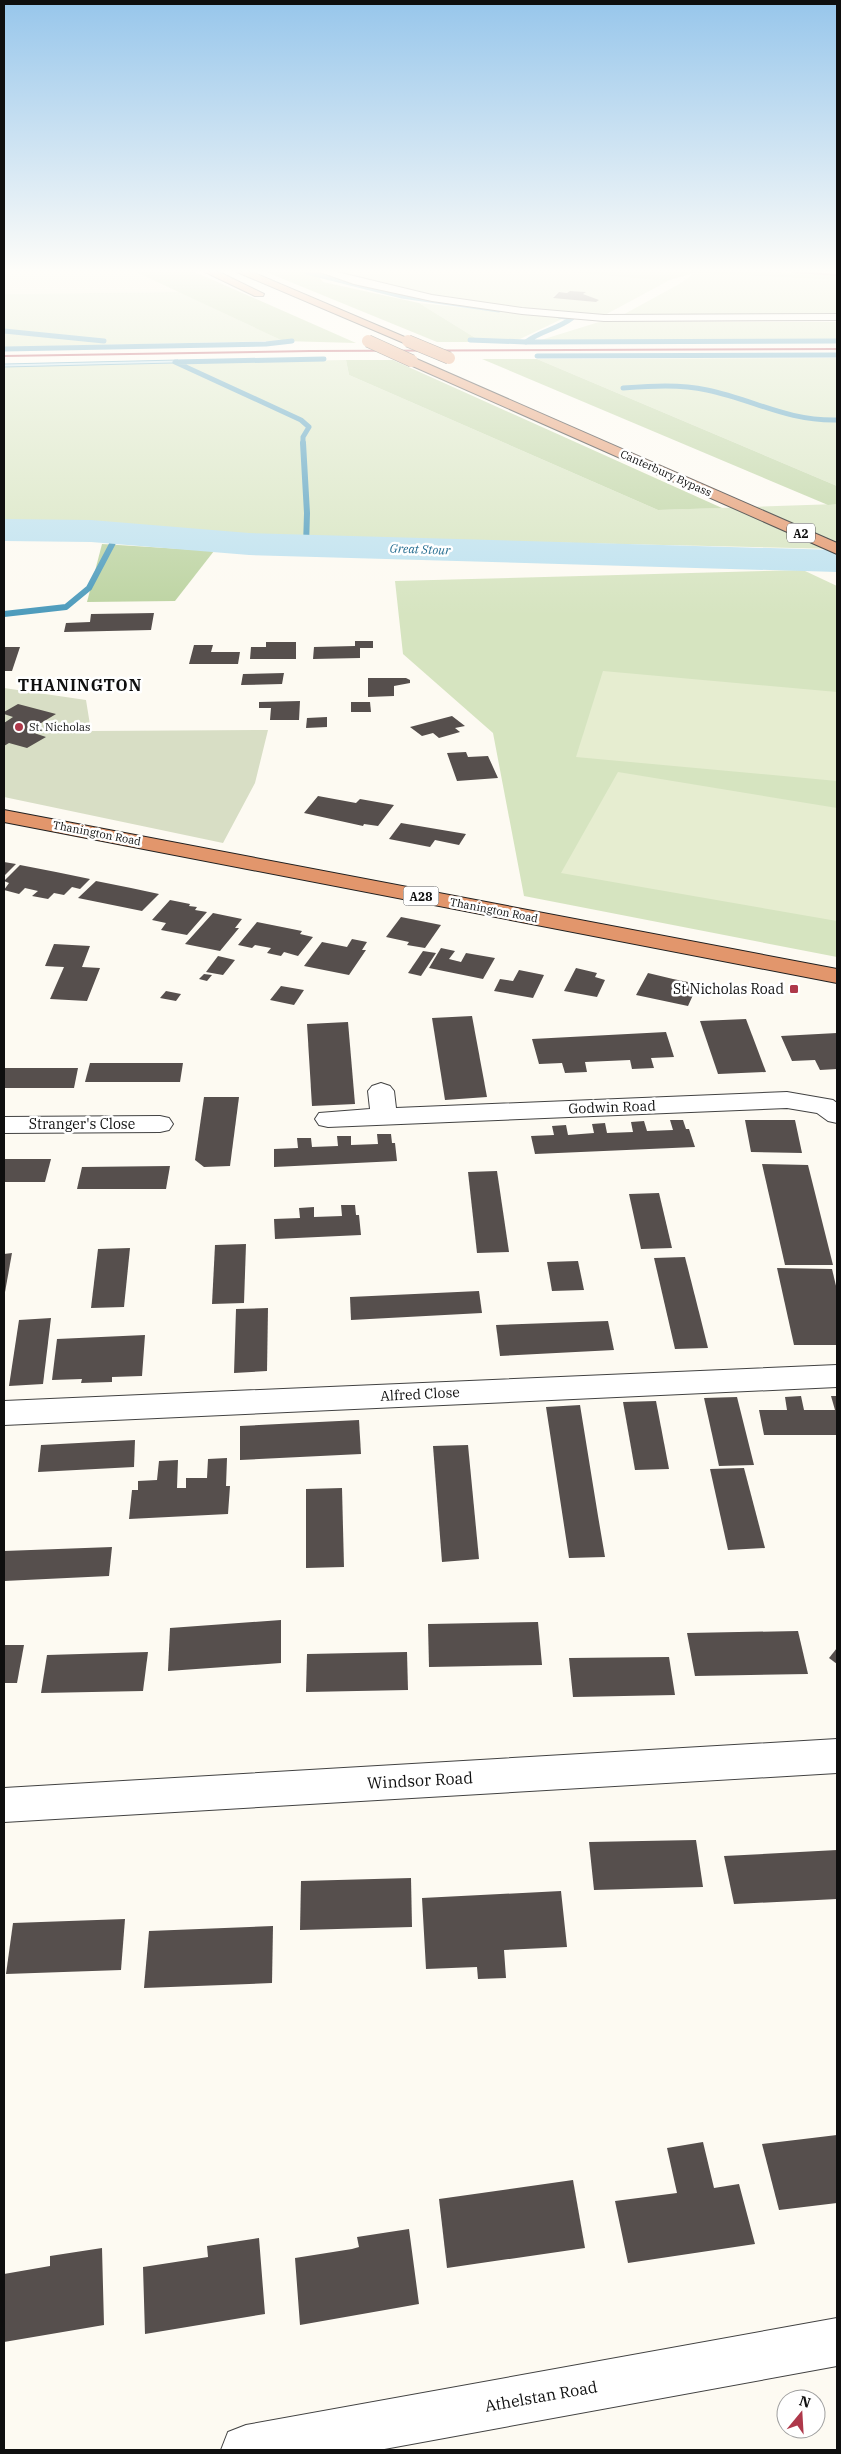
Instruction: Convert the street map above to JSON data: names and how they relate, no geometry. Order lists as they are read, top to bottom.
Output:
{
  "streets": {
    "highway": [
      "Canterbury Bypass",
      "A2",
      "Thanington Road",
      "A28"
    ],
    "street": [
      "Godwin Road",
      "Stranger's Close",
      "Alfred Close",
      "Windsor Road",
      "Athelstan Road"
    ]
  },
  "districts": ["THANINGTON"],
  "water": ["Great Stour"],
  "places": {
    "other": ["St. Nicholas"],
    "transit": ["St Nicholas Road"]
  },
  "north": "top"
}
